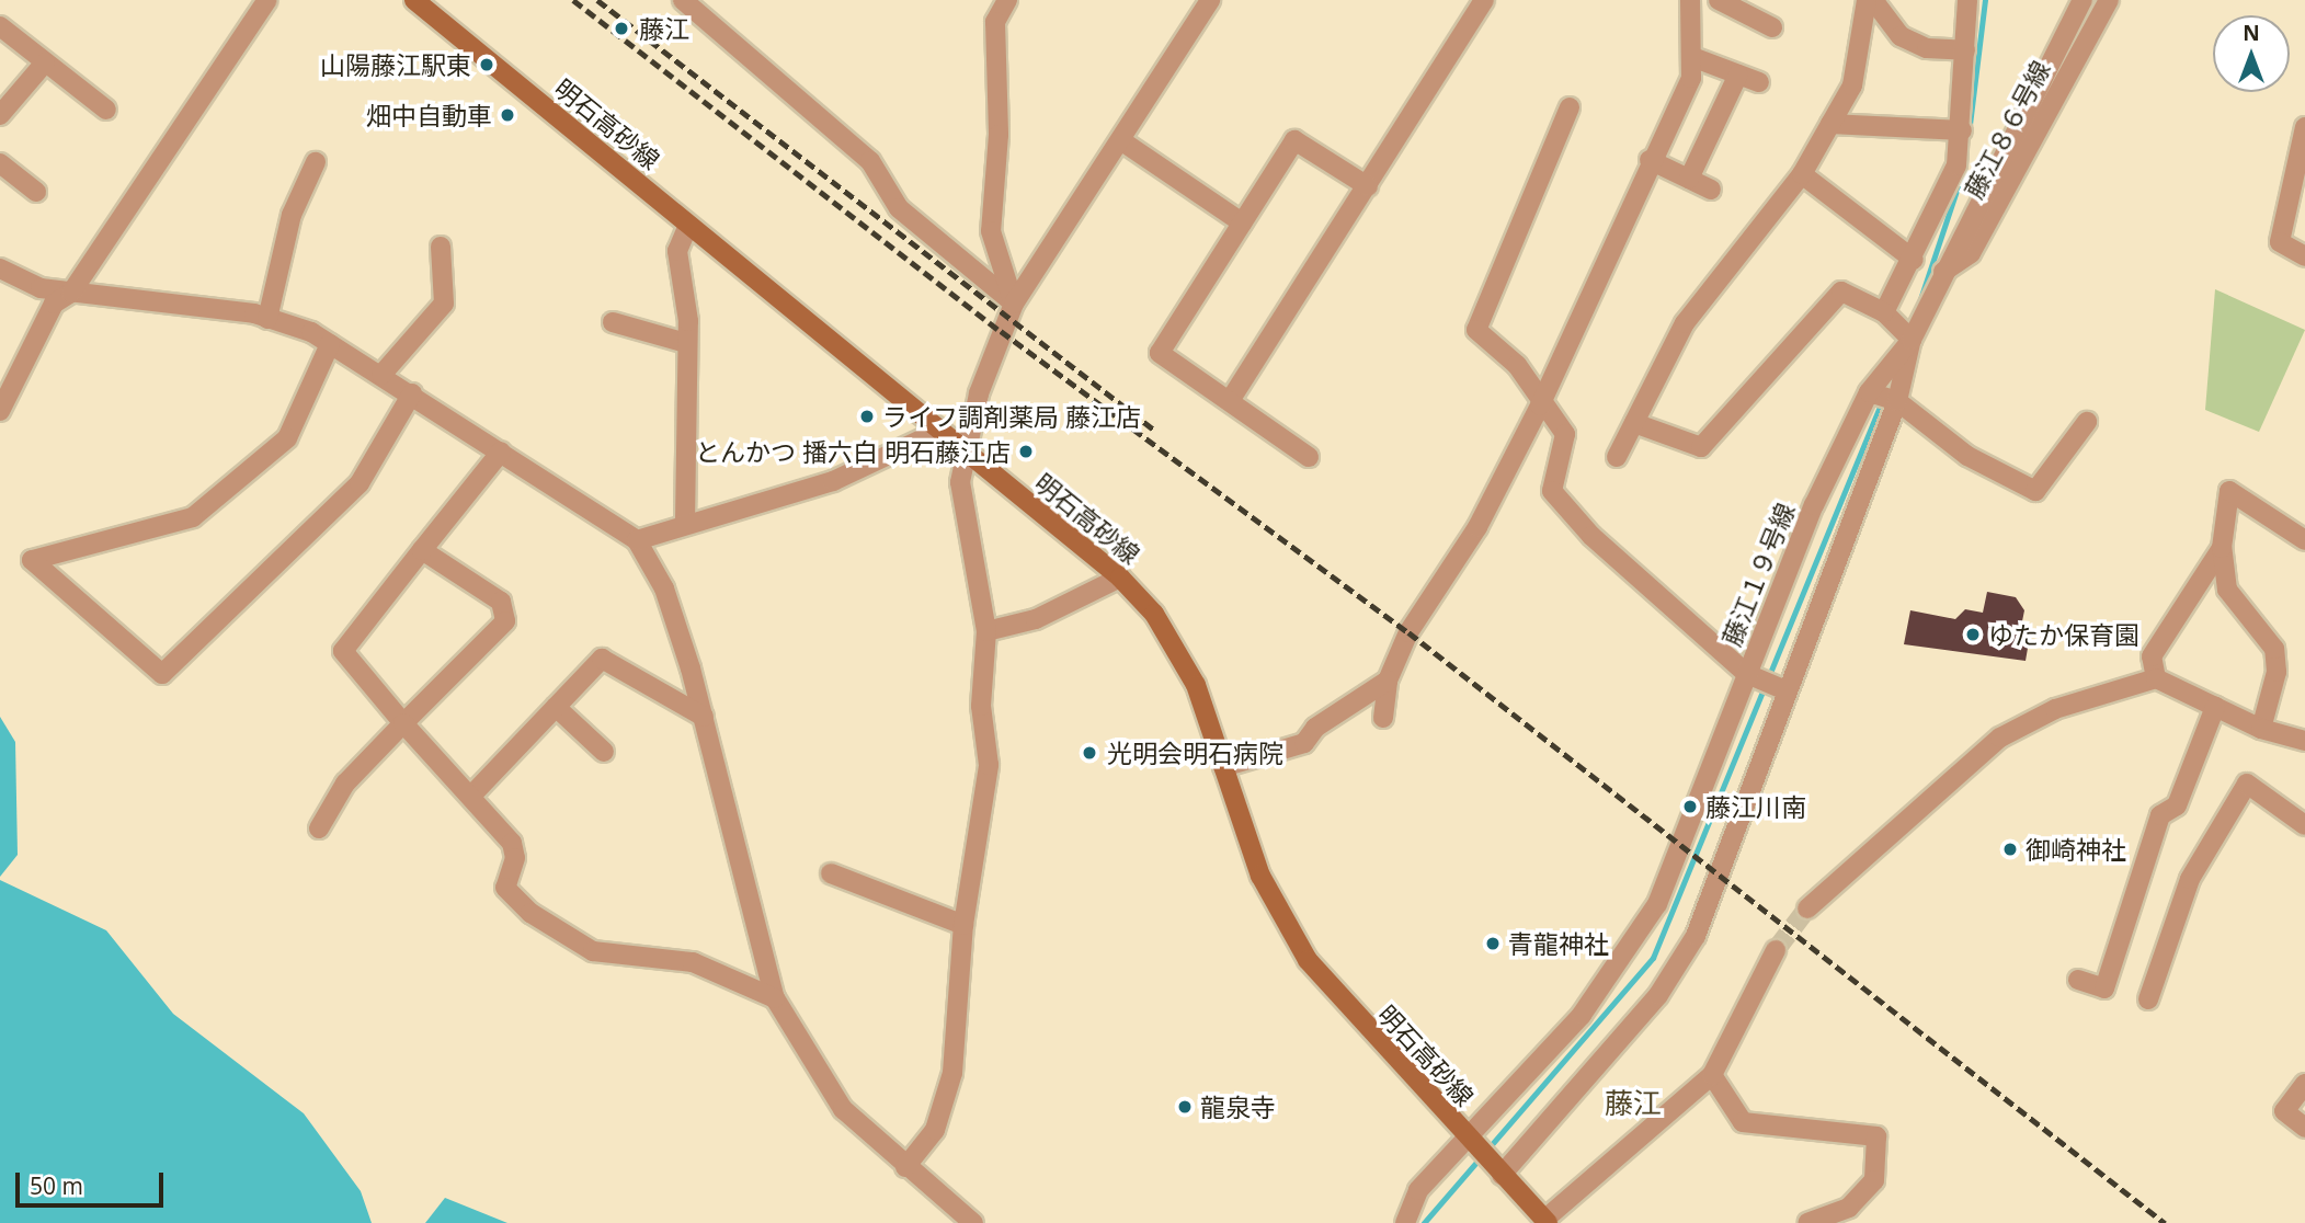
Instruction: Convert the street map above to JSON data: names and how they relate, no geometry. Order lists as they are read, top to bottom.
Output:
{
  "streets": {
    "main road": ["明石高砂線"],
    "street": ["藤江８６号線", "藤江１９号線"]
  },
  "crossings": [
    ["明石高砂線", "藤江１９号線"]
  ],
  "districts": ["藤江"],
  "places": [
    "藤江",
    "山陽藤江駅東",
    "畑中自動車",
    "ライフ調剤薬局 藤江店",
    "とんかつ 播六白 明石藤江店",
    "ゆたか保育園",
    "光明会明石病院",
    "藤江川南",
    "御崎神社",
    "青龍神社",
    "龍泉寺"
  ],
  "scale_bar": "50 m",
  "north": "top"
}
